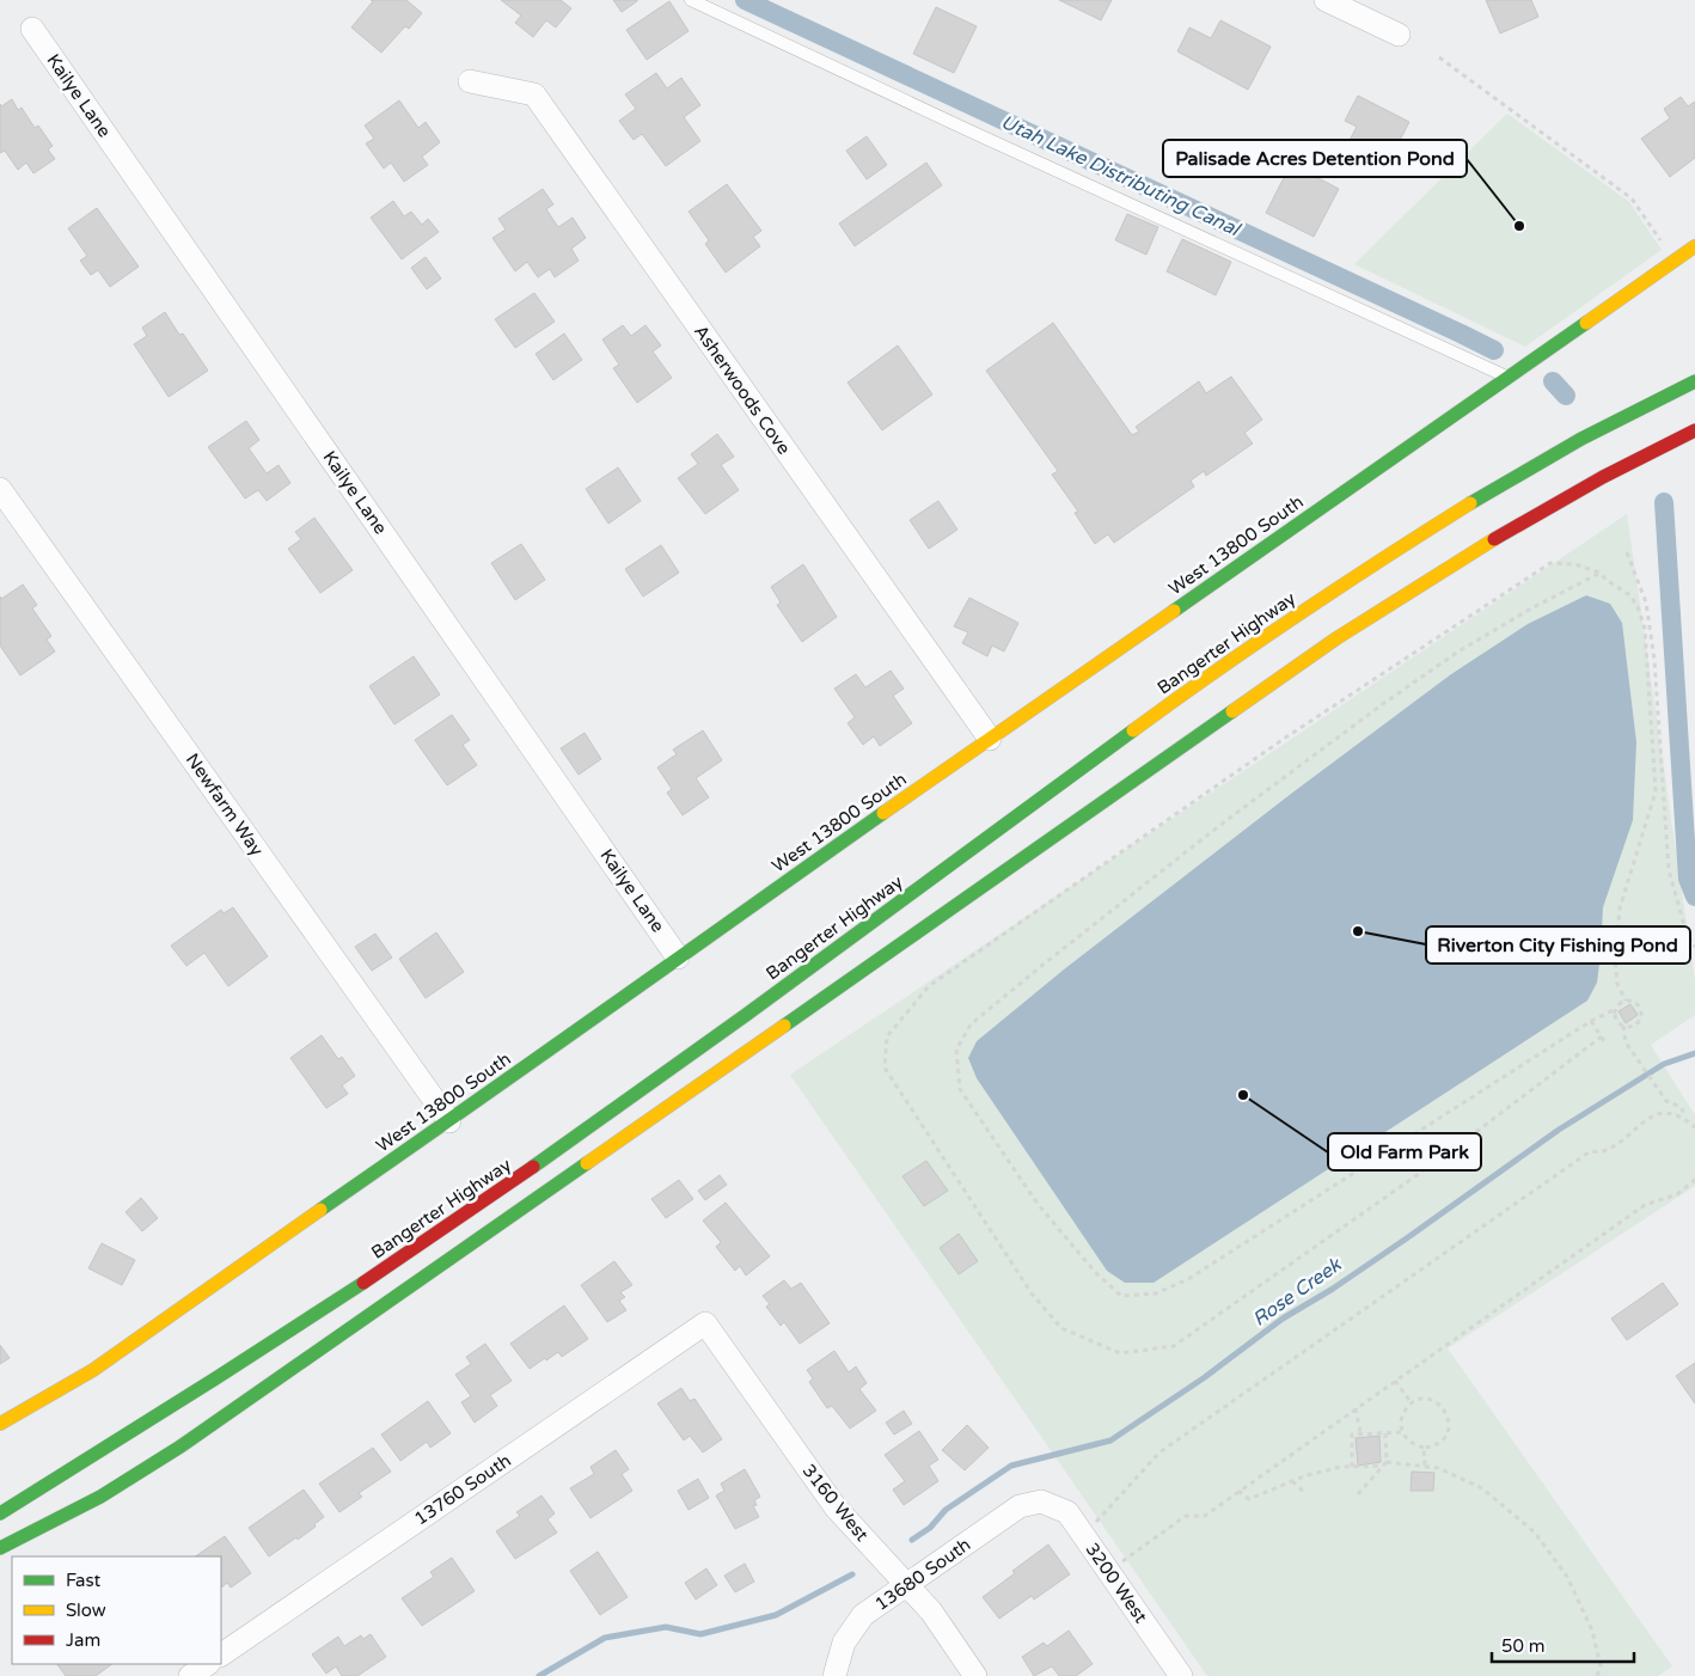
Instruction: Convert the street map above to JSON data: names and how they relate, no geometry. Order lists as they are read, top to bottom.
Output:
{
  "streets": {
    "main road": ["West 13800 South", "Bangerter Highway"],
    "street": [
      "Kailye Lane",
      "Asherwoods Cove",
      "Newfarm Way",
      "13760 South",
      "3160 West",
      "13680 South",
      "3200 West"
    ]
  },
  "crossings": [
    ["Kailye Lane", "West 13800 South"],
    ["Asherwoods Cove", "West 13800 South"],
    ["West 13800 South", "Newfarm Way"],
    ["13760 South", "3160 West"],
    ["3160 West", "13680 South"],
    ["13680 South", "3200 West"]
  ],
  "water": ["Utah Lake Distributing Canal", "Rose Creek"],
  "places": ["Palisade Acres Detention Pond", "Riverton City Fishing Pond", "Old Farm Park"],
  "legend": ["Fast", "Slow", "Jam"],
  "scale_bar": "50 m"
}
